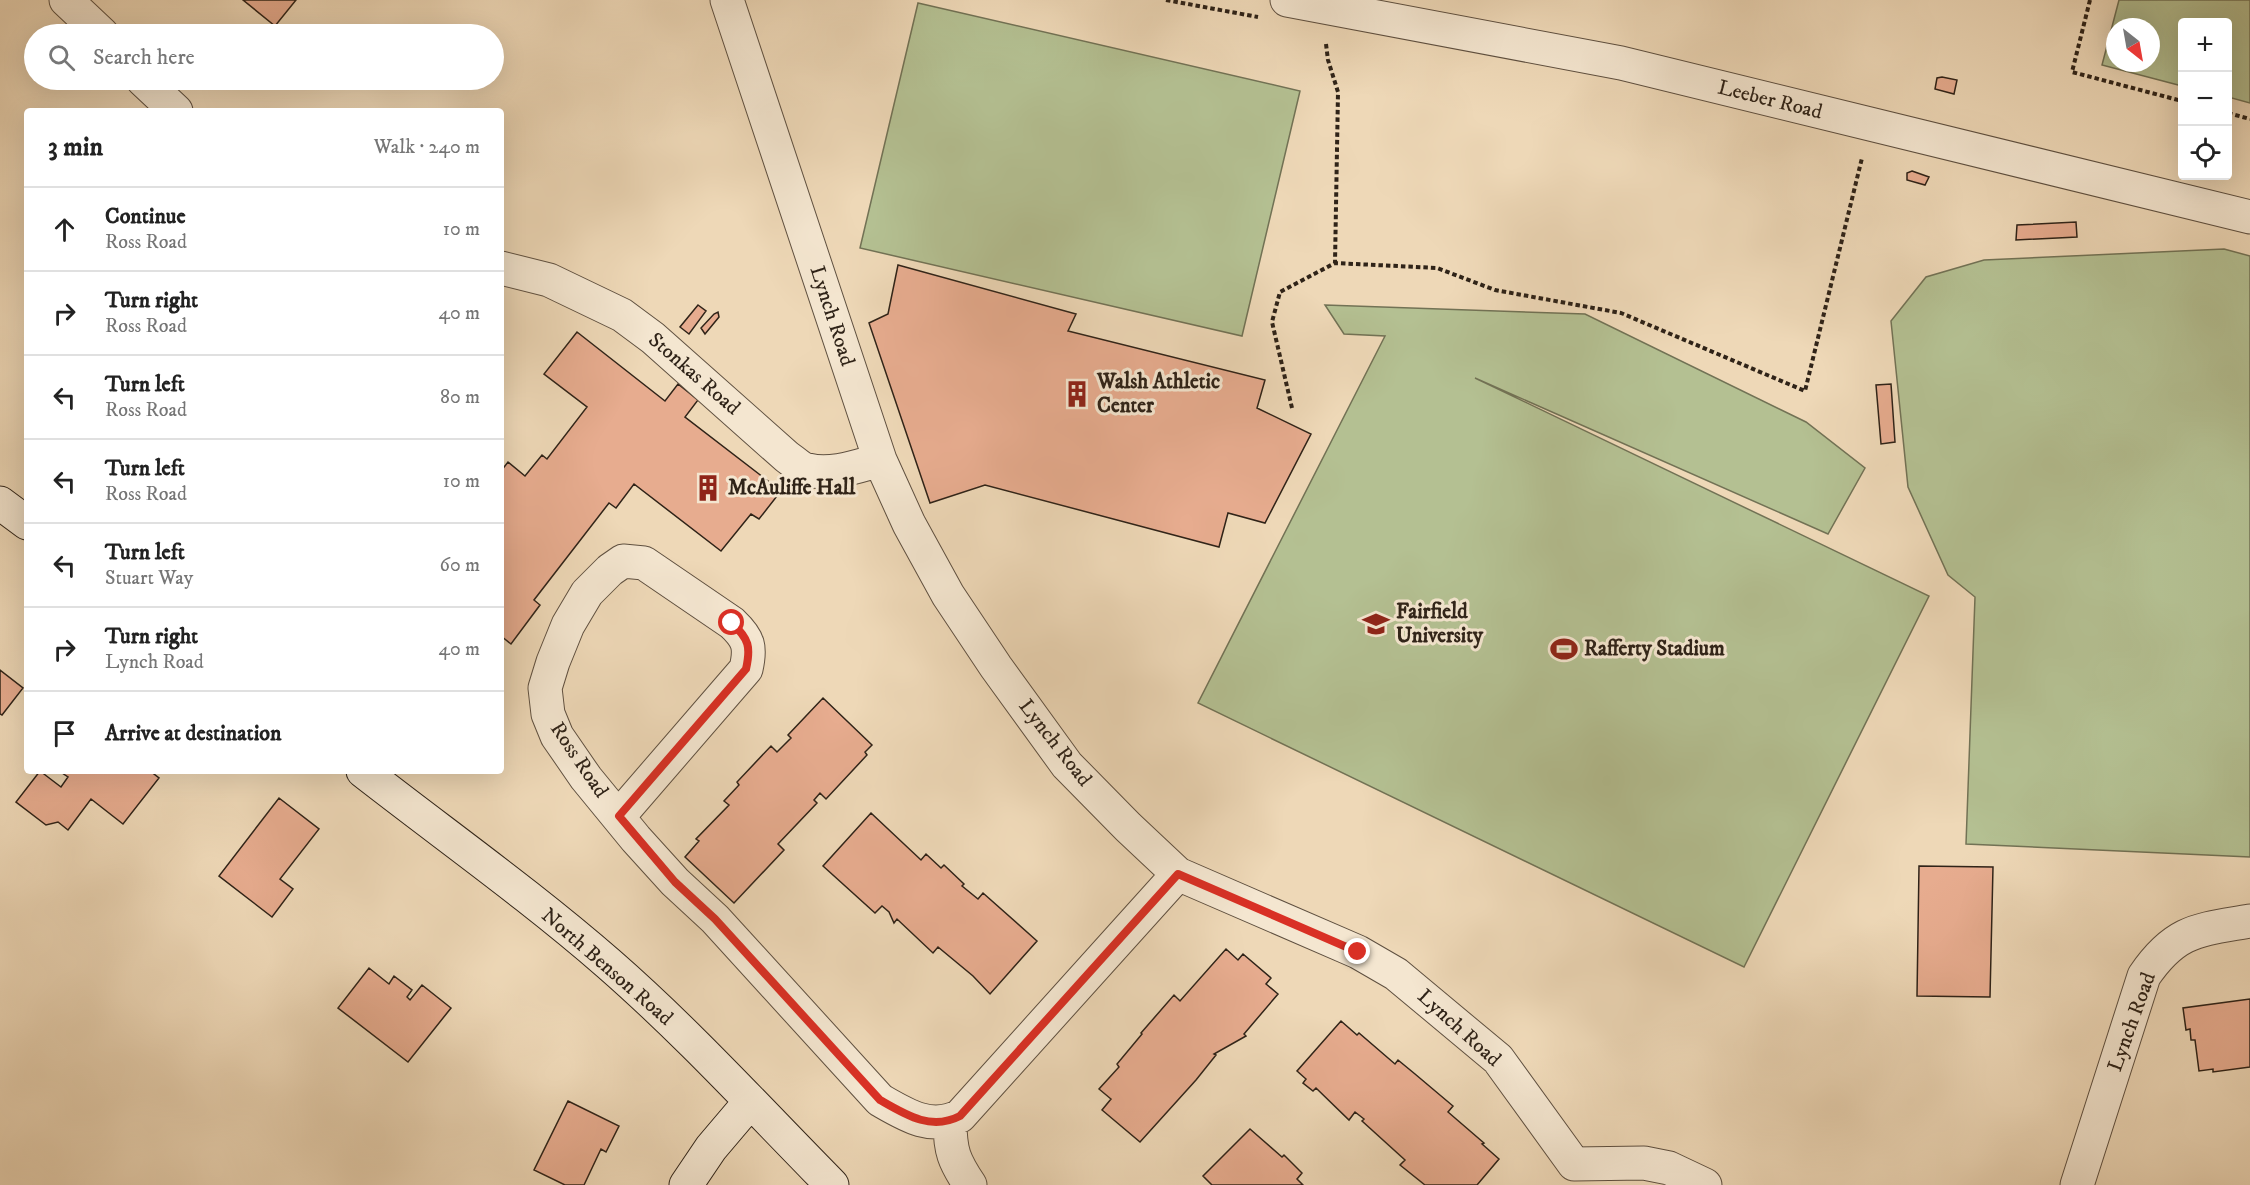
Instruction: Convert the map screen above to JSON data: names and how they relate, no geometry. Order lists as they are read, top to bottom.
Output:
{
  "streets": {
    "street": [
      "Leeber Road",
      "Lynch Road",
      "Stonkas Road",
      "Ross Road",
      "North Benson Road"
    ]
  },
  "crossings": [
    ["Lynch Road", "Stonkas Road"]
  ],
  "places": {
    "building": ["Walsh Athletic Center", "McAuliffe Hall"],
    "school or university": ["Fairfield University"],
    "sports": ["Rafferty Stadium"]
  },
  "north": "bottom right",
  "page": {
    "map_buttons": ["+", "−"],
    "search": "Search here",
    "heading": ["3 min", "Walk · 240 m"],
    "list": [
      ["Continue", "Ross Road", "10 m"],
      ["Turn right", "Ross Road", "40 m"],
      ["Turn left", "Ross Road", "80 m"],
      ["Turn left", "Ross Road", "10 m"],
      ["Turn left", "Stuart Way", "60 m"],
      ["Turn right", "Lynch Road", "40 m"],
      "Arrive at destination"
    ]
  }
}
